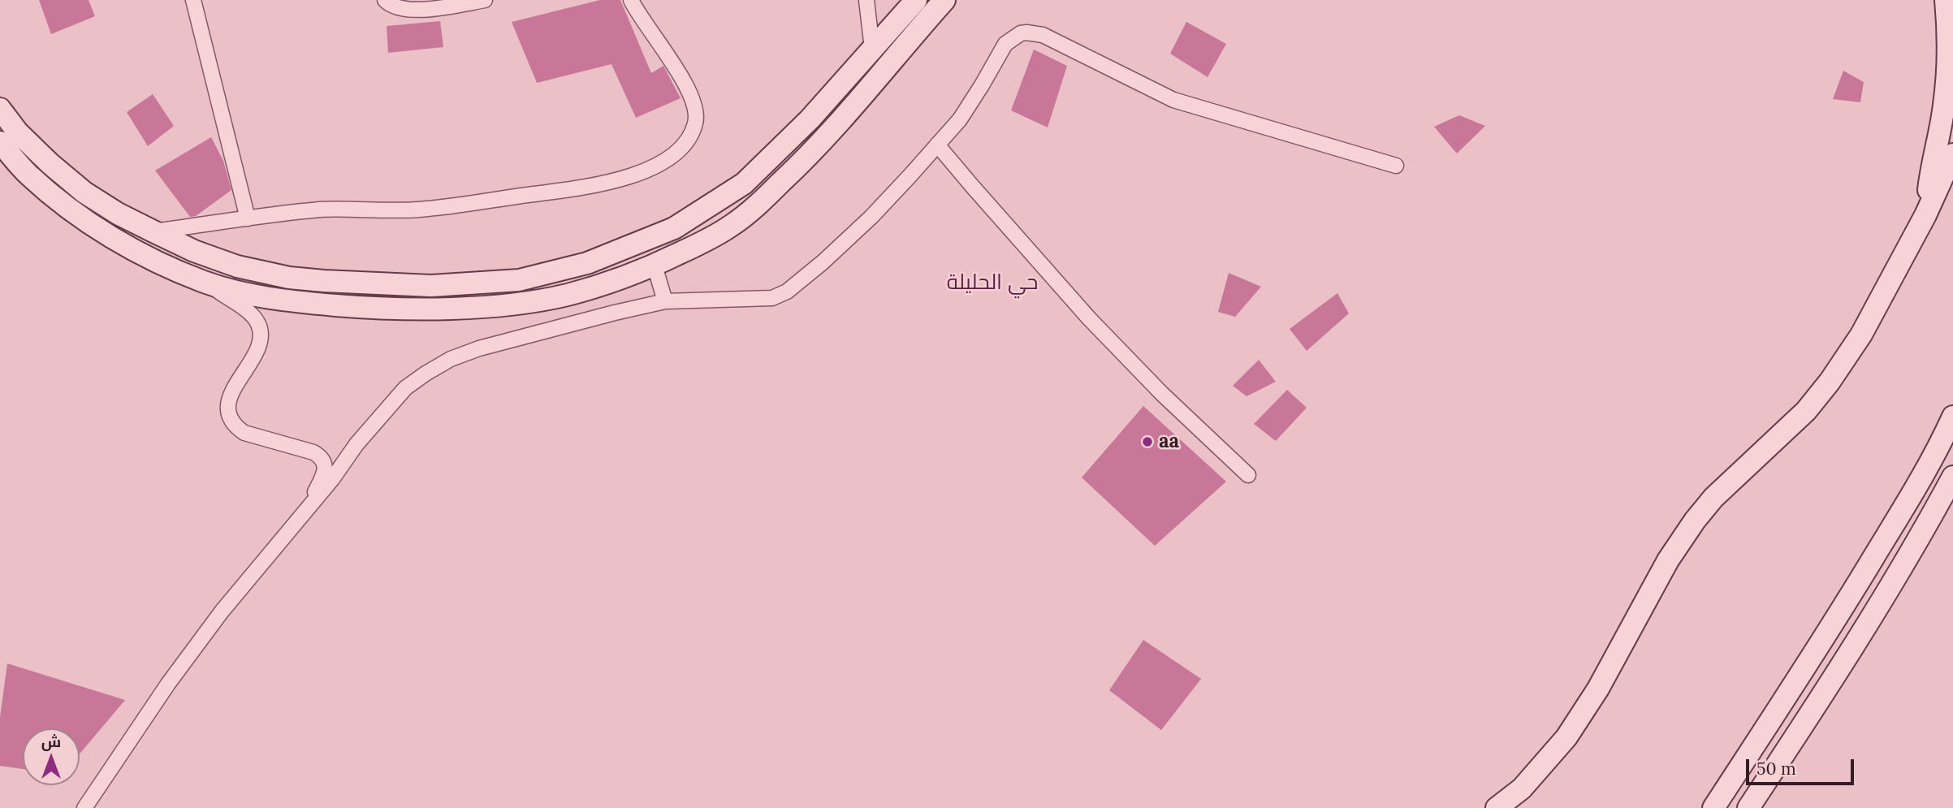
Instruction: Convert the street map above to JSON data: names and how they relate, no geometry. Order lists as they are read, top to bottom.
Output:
{
  "districts": ["حي الحليلة"],
  "places": ["aa"],
  "scale_bar": "50 m",
  "north": "top"
}
